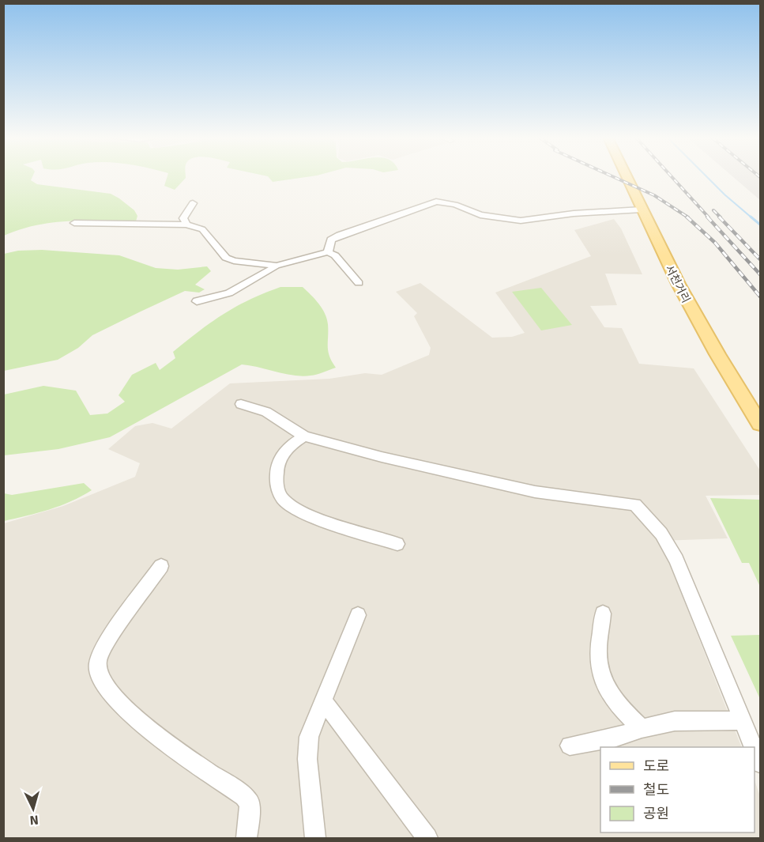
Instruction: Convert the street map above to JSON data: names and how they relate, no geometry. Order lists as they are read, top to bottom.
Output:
{
  "streets": {
    "main road": ["서천거리"]
  },
  "legend": ["도로", "철도", "공원"],
  "north": "bottom"
}
